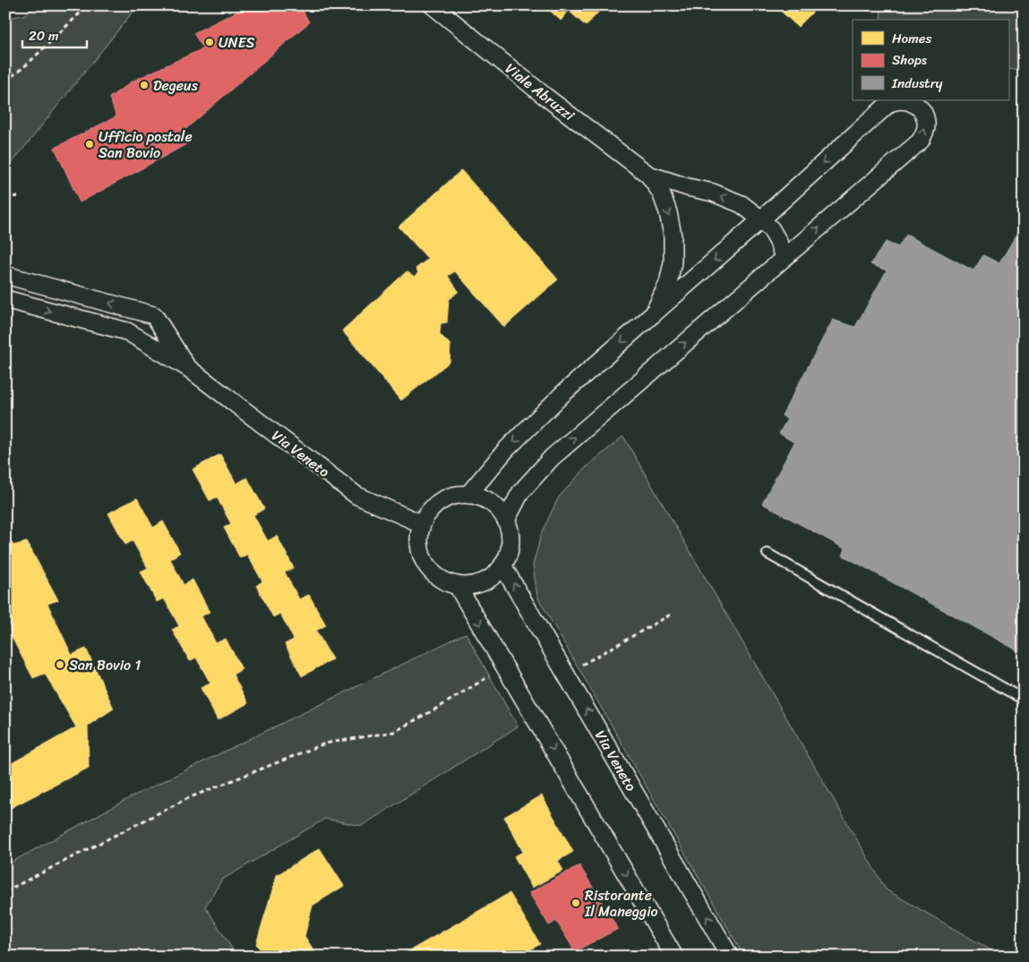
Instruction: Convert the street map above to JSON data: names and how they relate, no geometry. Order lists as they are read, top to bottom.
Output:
{
  "streets": {
    "street": ["Viale Abruzzi", "Via Veneto"]
  },
  "places": [
    "UNES",
    "Degeus",
    "Ufficio postale San Bovio",
    "San Bovio 1",
    "Ristorante Il Maneggio"
  ],
  "legend": ["Homes", "Shops", "Industry"],
  "scale_bar": "20 m"
}
